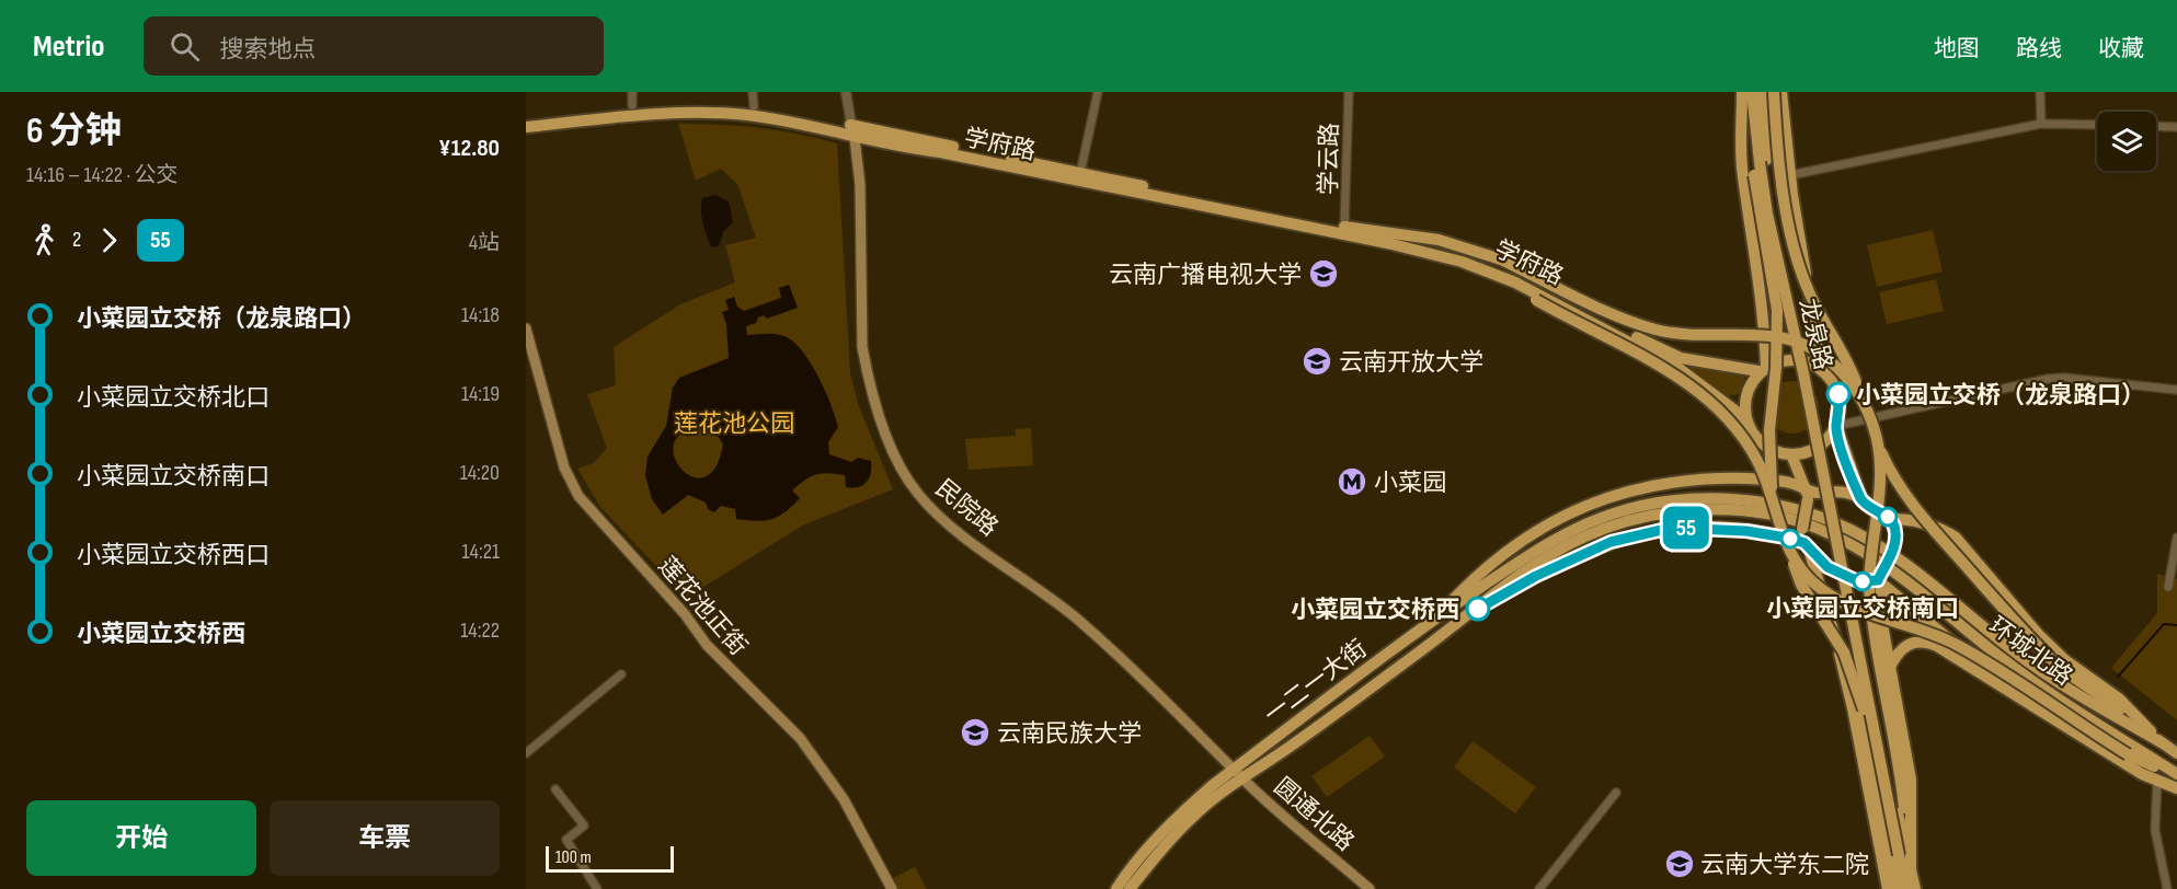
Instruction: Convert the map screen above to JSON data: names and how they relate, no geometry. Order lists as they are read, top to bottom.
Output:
{
  "streets": {
    "main road": [
      "学府路",
      "龙泉路",
      "民院路",
      "莲花池正街",
      "环城北路",
      "一二一大街",
      "圆通北路"
    ],
    "street": ["学云路"]
  },
  "crossings": [
    ["学府路", "学云路"],
    ["学府路", "民院路"],
    ["民院路", "一二一大街"],
    ["民院路", "圆通北路"],
    ["环城北路", "一二一大街"],
    ["一二一大街", "圆通北路"]
  ],
  "parks": ["莲花池公园"],
  "places": {
    "school or university": [
      "云南广播电视大学",
      "云南开放大学",
      "云南民族大学",
      "云南大学东二院"
    ],
    "other": ["小菜园立交桥（龙泉路口）", "小菜园立交桥南口", "小菜园立交桥西"],
    "metro station": ["小菜园"]
  },
  "lines": ["bus line 55"],
  "scale_bar": "100 m",
  "page": {
    "header": "Metrio",
    "search": "搜索地点",
    "nav": ["地图", "路线", "收藏"],
    "heading": ["6 分钟", "14:16 – 14:22 · 公交", "¥12.80"],
    "on_map": "55",
    "legs": ["2", "55", "4站"],
    "list": [
      {
        "name": "小菜园立交桥（龙泉路口）",
        "value": "14:18"
      },
      {
        "name": "小菜园立交桥北口",
        "value": "14:19"
      },
      {
        "name": "小菜园立交桥南口",
        "value": "14:20"
      },
      {
        "name": "小菜园立交桥西口",
        "value": "14:21"
      },
      {
        "name": "小菜园立交桥西",
        "value": "14:22"
      }
    ],
    "buttons": ["开始", "车票"],
    "scale": "100 m"
  }
}
